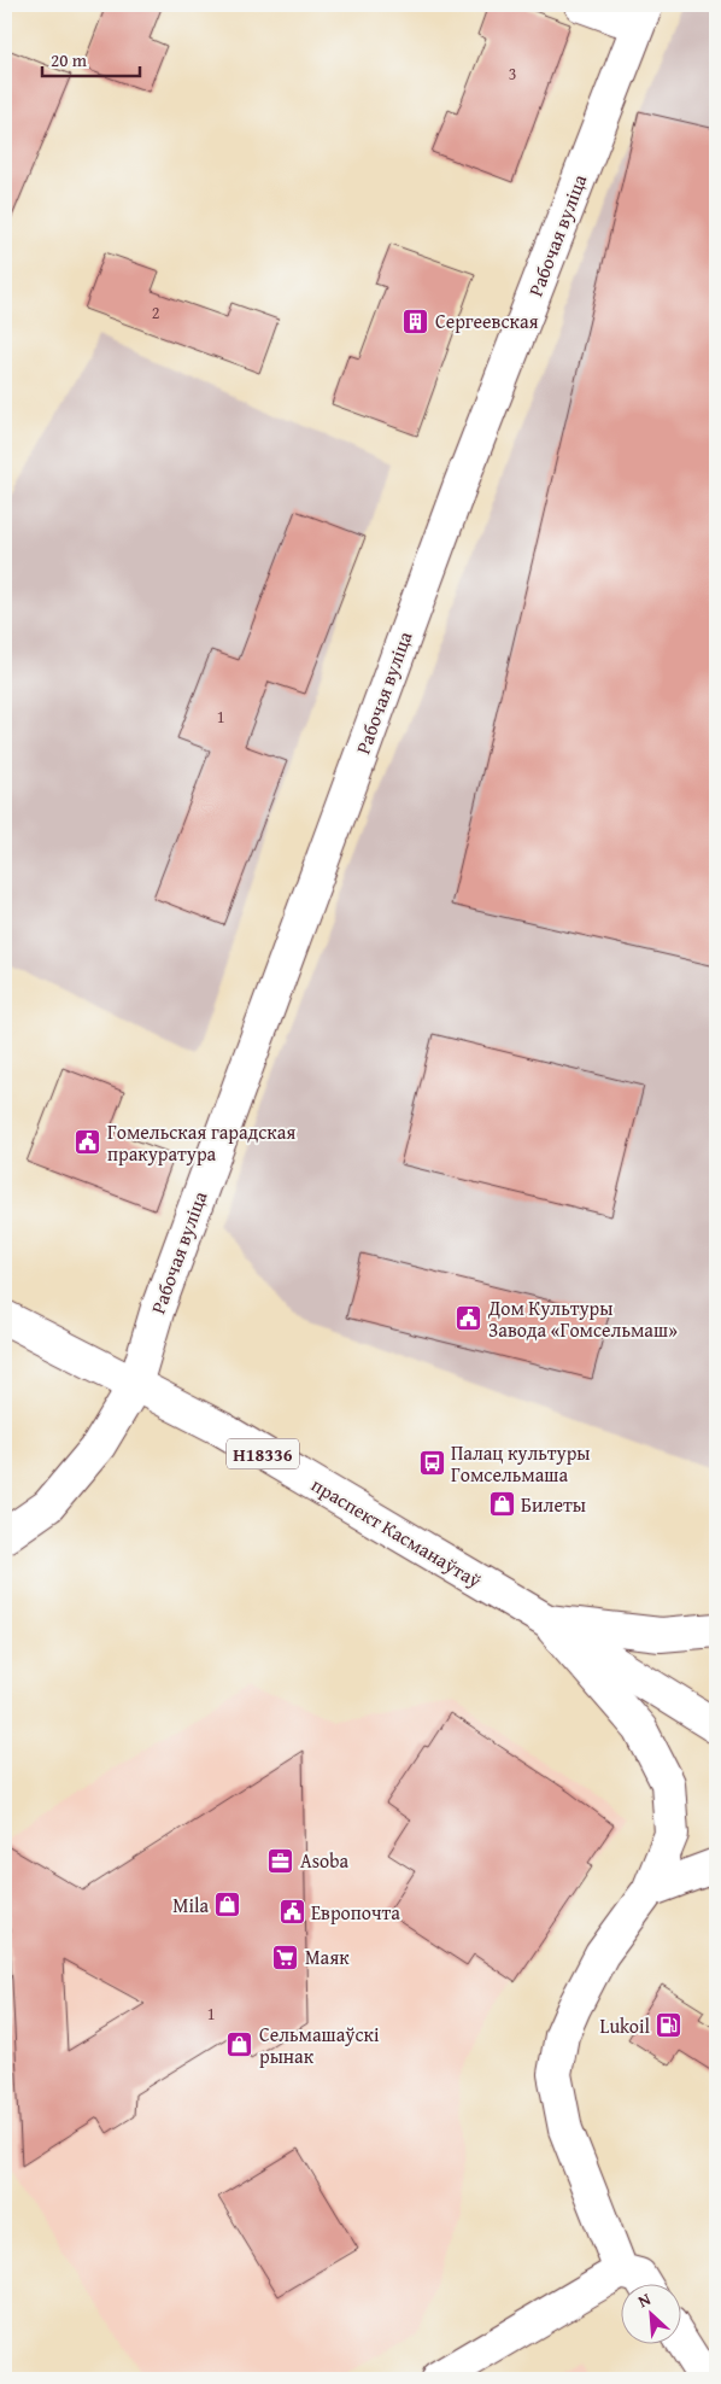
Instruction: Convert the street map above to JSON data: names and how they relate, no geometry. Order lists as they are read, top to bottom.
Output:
{
  "streets": {
    "street": ["Рабочая вуліца", "Н18336", "праспект Касманаўтаў"]
  },
  "crossings": [
    ["Рабочая вуліца", "праспект Касманаўтаў"]
  ],
  "places": {
    "building": ["Сергеевская"],
    "public building": ["Гомельская гарадская пракуратура", "Дом Культуры Завода «Гомсельмаш»", "Европочта"],
    "bus stop": ["Палац культуры Гомсельмаша"],
    "shop": ["Билеты", "Mila", "Сельмашаўскі рынак"],
    "office": ["Asoba"],
    "supermarket": ["Маяк"],
    "fuel station": ["Lukoil"]
  },
  "house_numbers": [
    "3",
    "2",
    "1",
    "1"
  ],
  "scale_bar": "20 m",
  "north": "top left"
}
